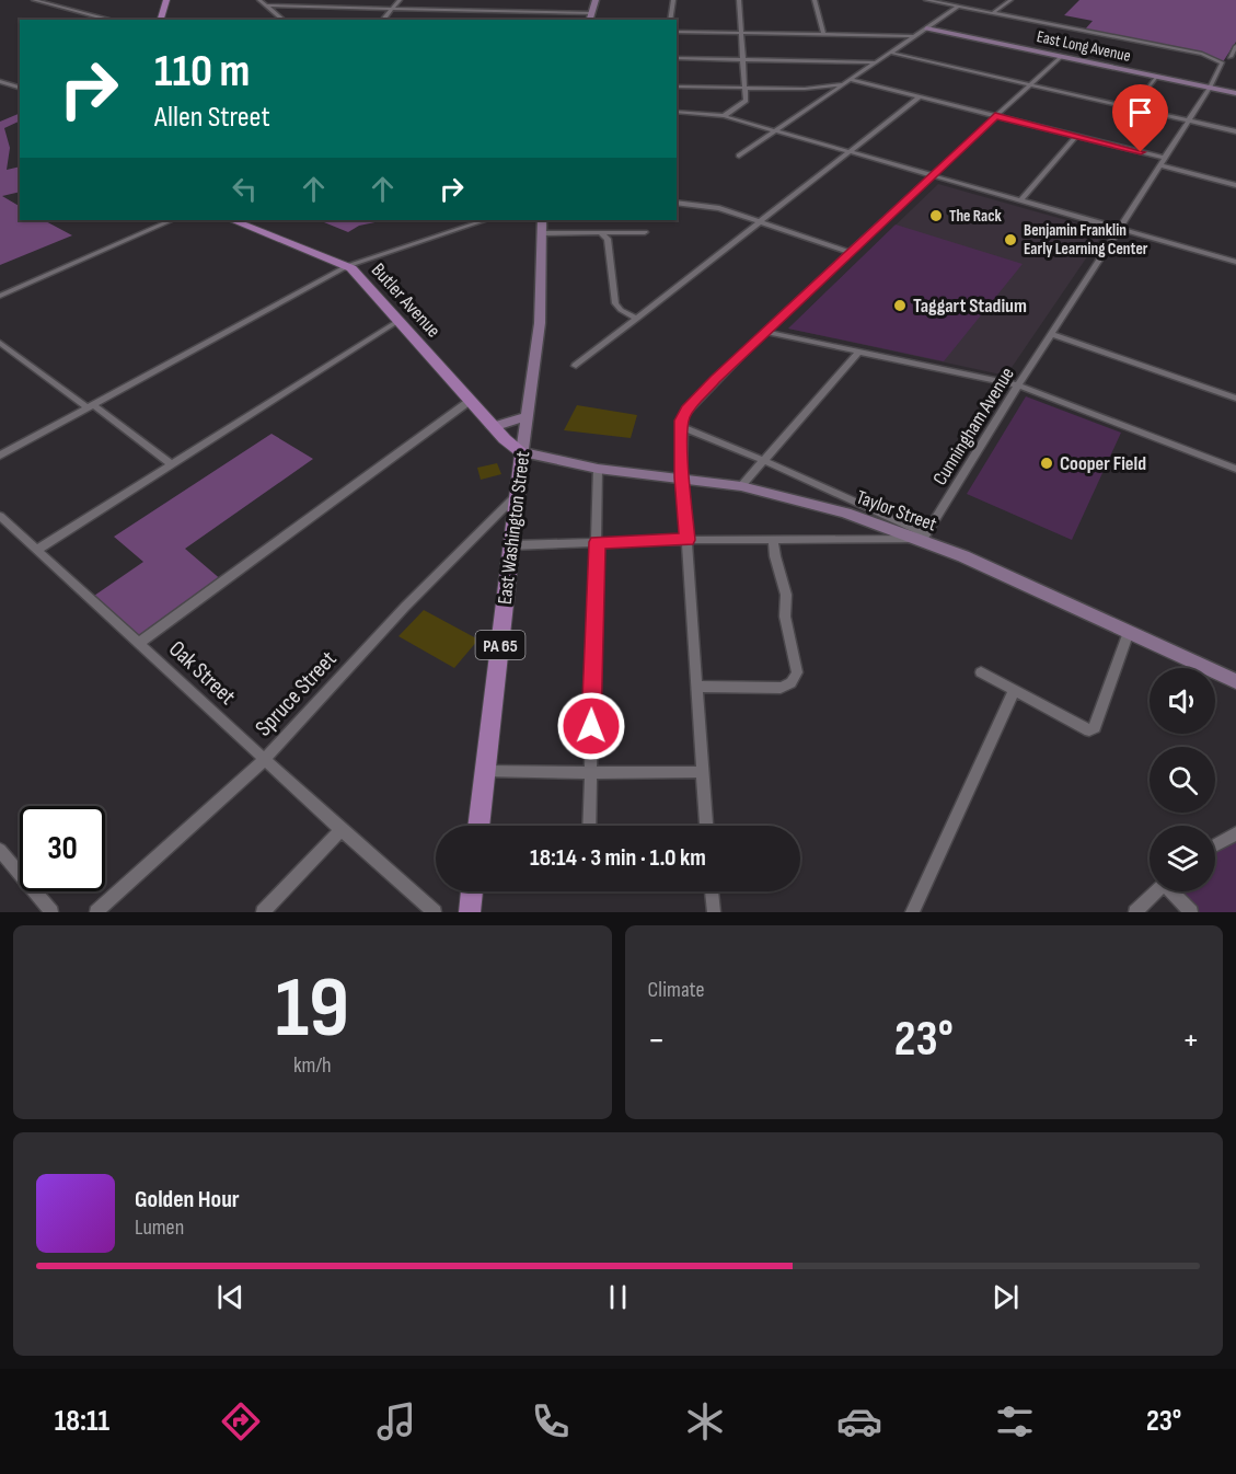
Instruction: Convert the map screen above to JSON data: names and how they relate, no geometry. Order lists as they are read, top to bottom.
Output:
{
  "streets": {
    "main road": [
      "East Long Avenue",
      "Butler Avenue",
      "Taylor Street",
      "East Washington Street",
      "PA 65"
    ],
    "street": ["Cunningham Avenue", "Oak Street", "Spruce Street"]
  },
  "crossings": [
    ["East Long Avenue", "Cunningham Avenue"],
    ["Butler Avenue", "Taylor Street"],
    ["Butler Avenue", "East Washington Street"],
    ["Cunningham Avenue", "Taylor Street"],
    ["Taylor Street", "East Washington Street"],
    ["East Washington Street", "Spruce Street"],
    ["Oak Street", "Spruce Street"]
  ],
  "places": [
    "The Rack",
    "Benjamin Franklin Early Learning Center",
    "Taggart Stadium",
    "Cooper Field"
  ],
  "page": {
    "turn": ["110 m", "Allen Street"],
    "limit": "30",
    "trip": "18:14 · 3 min · 1.0 km",
    "tile": [
      ["19", "km/h"],
      "Climate"
    ],
    "heat": ["−", "23°", "+"],
    "song": ["Golden Hour", "Lumen"],
    "tabs": ["18:11", "23°"]
  }
}
